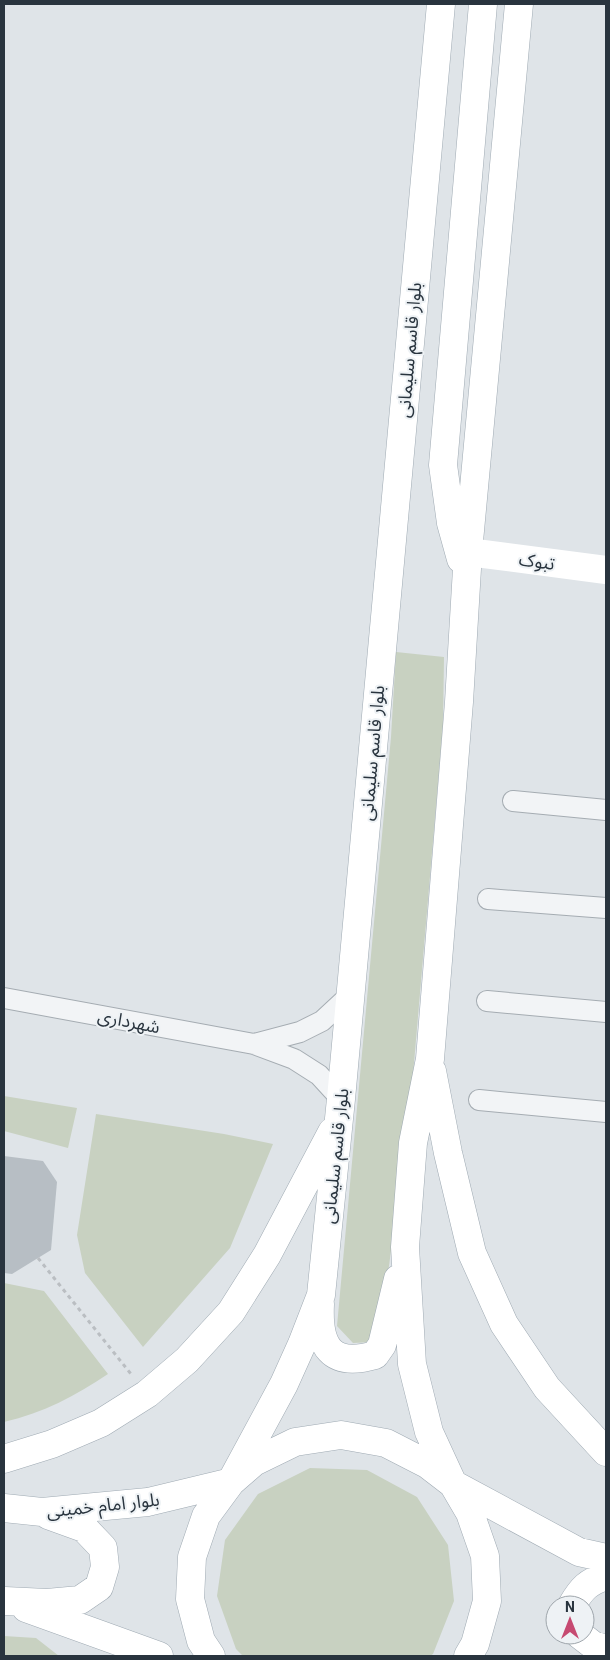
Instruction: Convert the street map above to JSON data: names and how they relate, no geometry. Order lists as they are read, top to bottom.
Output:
{
  "streets": {
    "main road": ["بلوار قاسم سلیمانی", "تبوک", "بلوار امام خمینی"],
    "street": ["شهرداری"]
  },
  "crossings": [
    ["بلوار قاسم سلیمانی", "شهرداری"],
    ["بلوار قاسم سلیمانی", "بلوار امام خمینی"]
  ],
  "north": "top"
}
